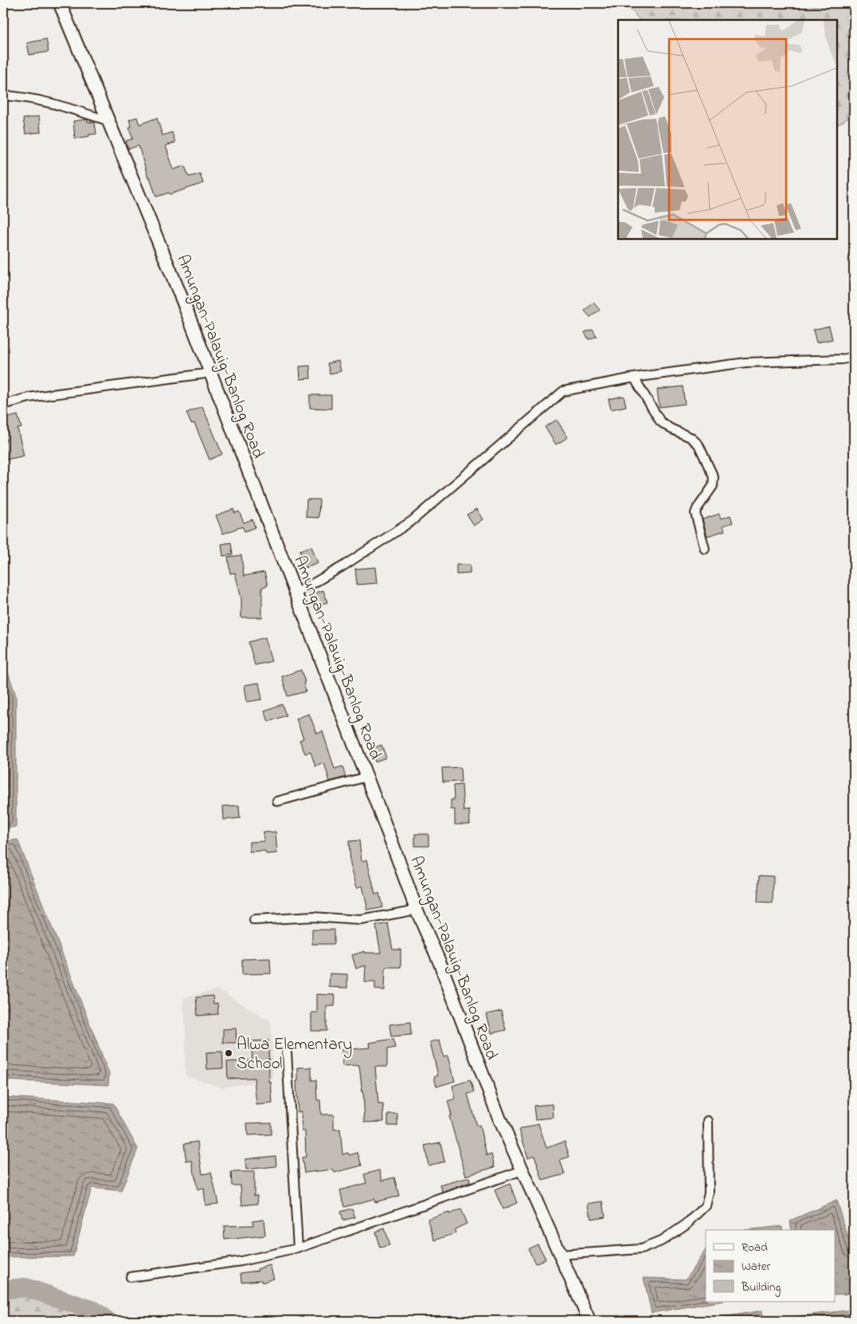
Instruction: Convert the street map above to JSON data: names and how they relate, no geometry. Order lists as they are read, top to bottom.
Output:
{
  "streets": {
    "main road": ["Amungan-Palauig-Banlog Road"]
  },
  "places": ["Alwa Elementary School"],
  "legend": ["Road", "Water", "Building"]
}
